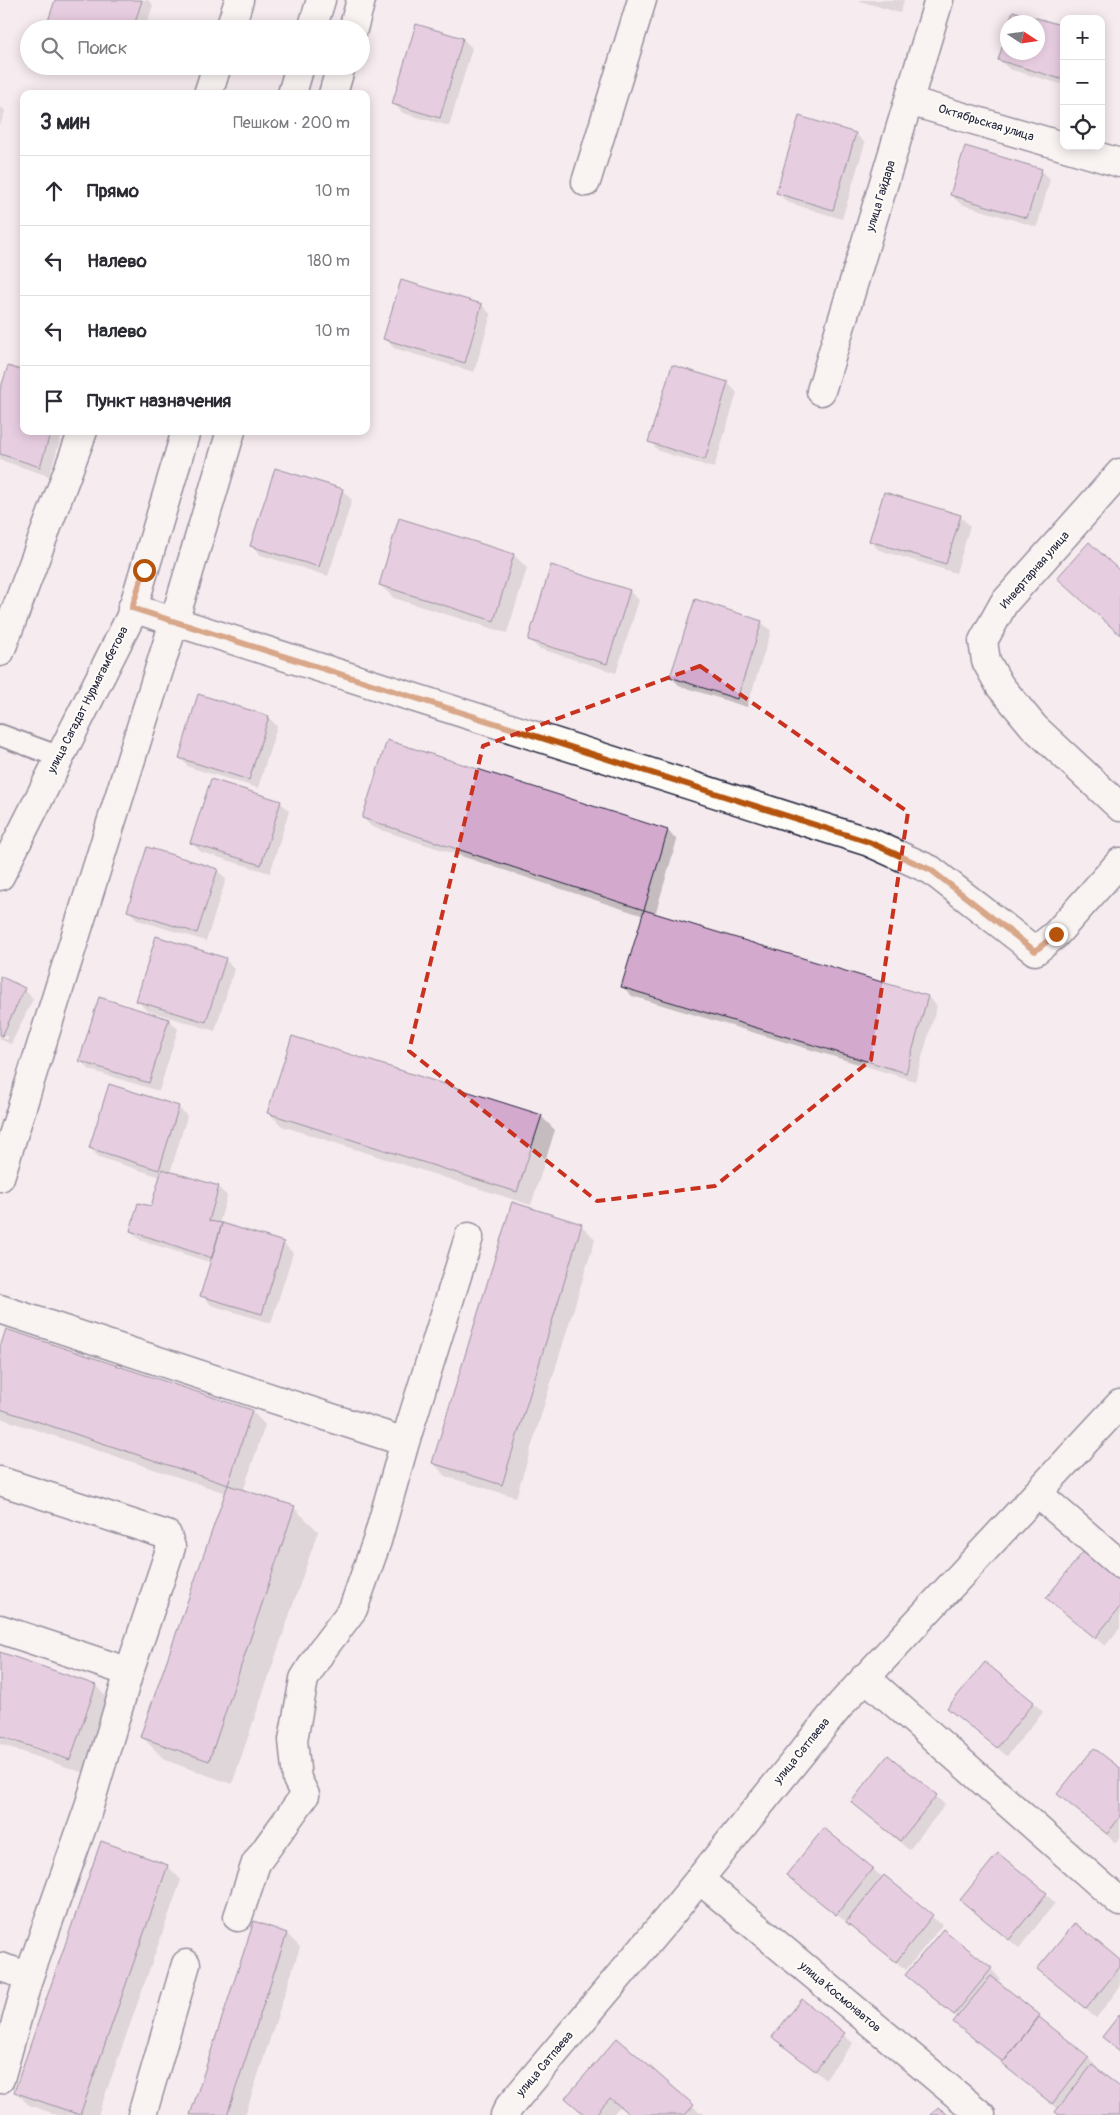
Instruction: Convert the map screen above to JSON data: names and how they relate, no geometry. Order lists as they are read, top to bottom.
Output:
{
  "streets": {
    "street": [
      "Октябрьская улица",
      "улица Гайдара",
      "Инвертарная улица",
      "улица Сагадат Нурмагамбетова",
      "улица Сатпаева",
      "улица Космонавтов"
    ]
  },
  "crossings": [
    ["Октябрьская улица", "улица Гайдара"],
    ["улица Сатпаева", "улица Космонавтов"]
  ],
  "north": "right",
  "page": {
    "map_buttons": ["+", "−"],
    "search": "Поиск",
    "heading": ["3 мин", "Пешком · 200 m"],
    "list": [
      ["Прямо", "10 m"],
      ["Налево", "180 m"],
      ["Налево", "10 m"],
      "Пункт назначения"
    ]
  }
}
